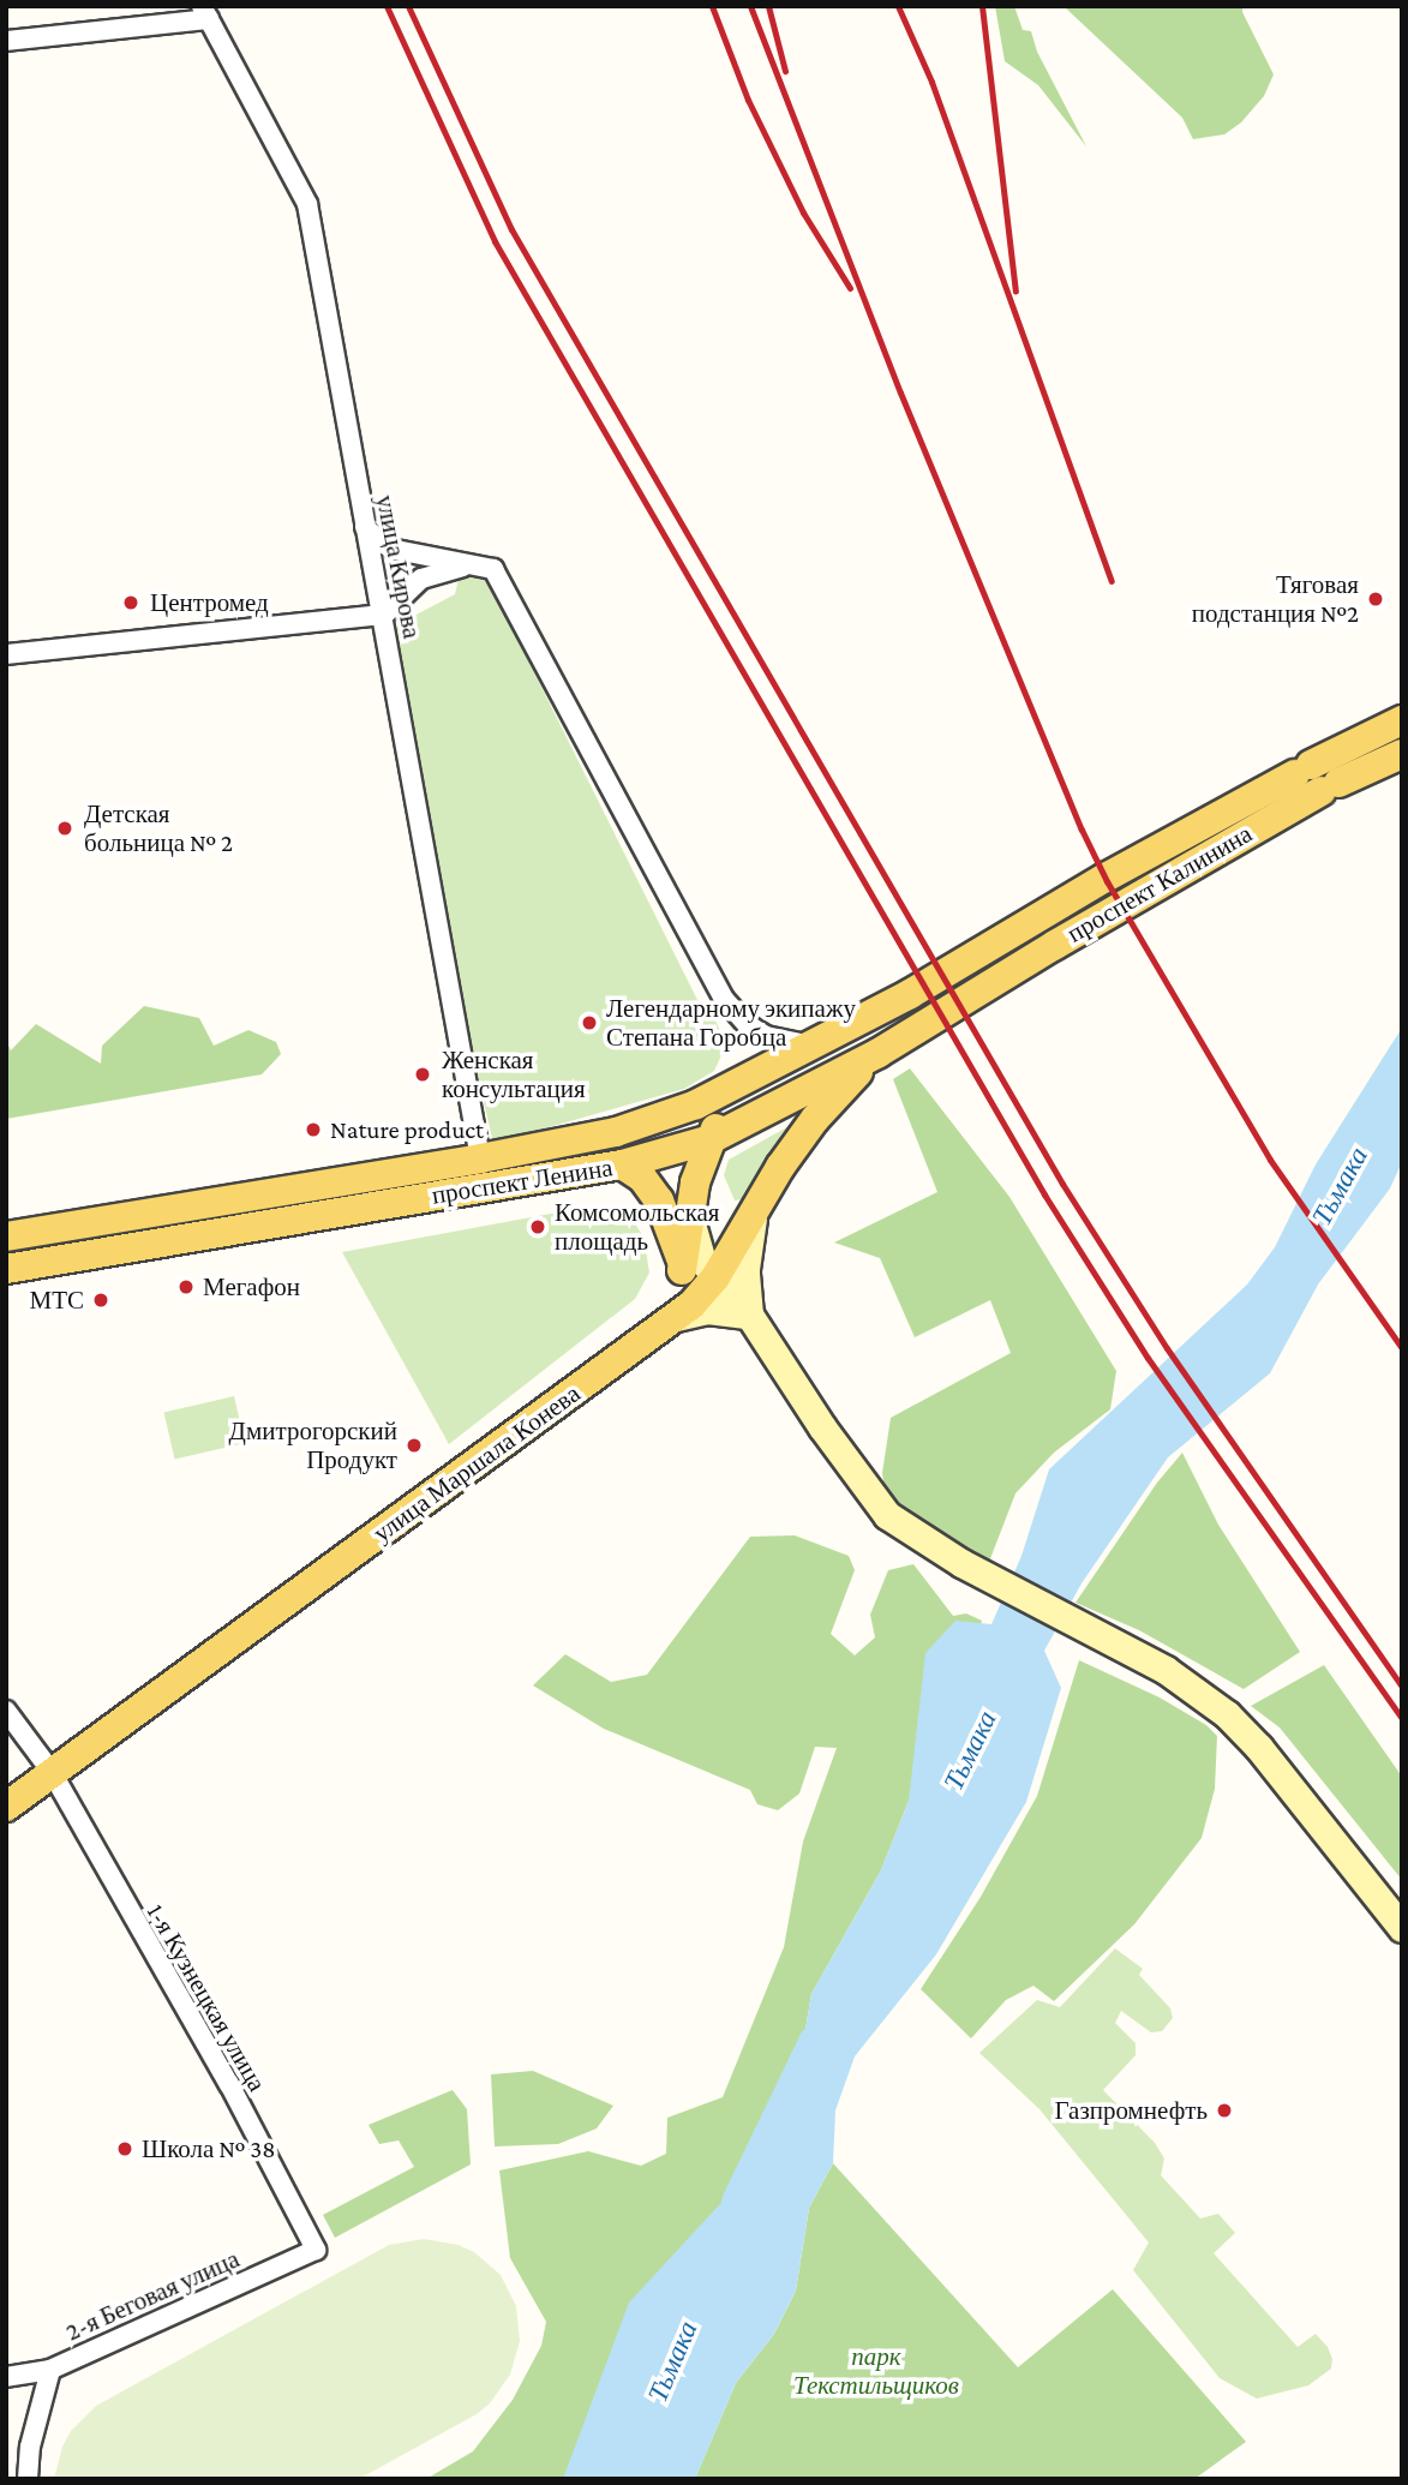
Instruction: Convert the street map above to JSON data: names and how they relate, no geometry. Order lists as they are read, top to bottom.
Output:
{
  "streets": {
    "main road": ["проспект Калинина", "проспект Ленина", "улица Маршала Конева"],
    "street": ["улица Кирова", "1-я Кузнецкая улица", "2-я Беговая улица"]
  },
  "crossings": [
    ["улица Кирова", "проспект Ленина"],
    ["проспект Калинина", "проспект Ленина"],
    ["проспект Ленина", "улица Маршала Конева"],
    ["улица Маршала Конева", "1-я Кузнецкая улица"],
    ["1-я Кузнецкая улица", "2-я Беговая улица"]
  ],
  "water": ["Тьмака"],
  "parks": ["парк Текстильщиков"],
  "places": [
    "Тяговая подстанция №2",
    "Центромед",
    "Детская больница № 2",
    "Легендарному экипажу Степана Горобца",
    "Женская консультация",
    "Nature product",
    "Комсомольская площадь",
    "Мегафон",
    "МТС",
    "Дмитрогорский Продукт",
    "Газпромнефть",
    "Школа № 38"
  ]
}
